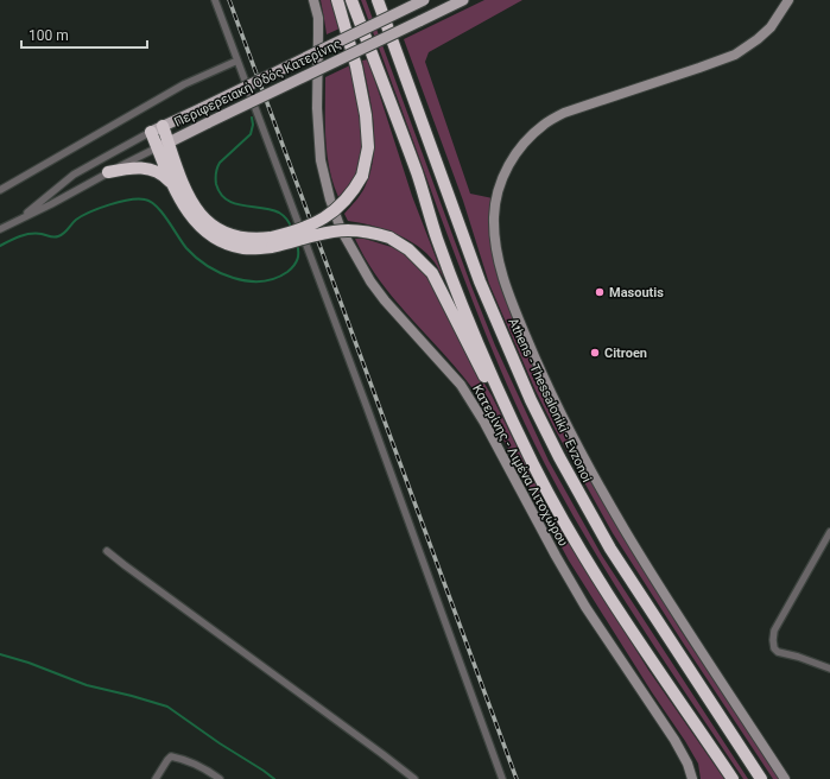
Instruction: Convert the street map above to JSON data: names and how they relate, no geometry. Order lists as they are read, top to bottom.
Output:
{
  "streets": {
    "highway": ["Athens - Thessaloniki - Evzonoi"],
    "main road": ["Περιφερειακή Οδός Κατερίνης"],
    "street": ["Κατερίνης - Λιμένα Λιτοχώρου"]
  },
  "places": ["Masoutis", "Citroen"],
  "scale_bar": "100 m"
}
